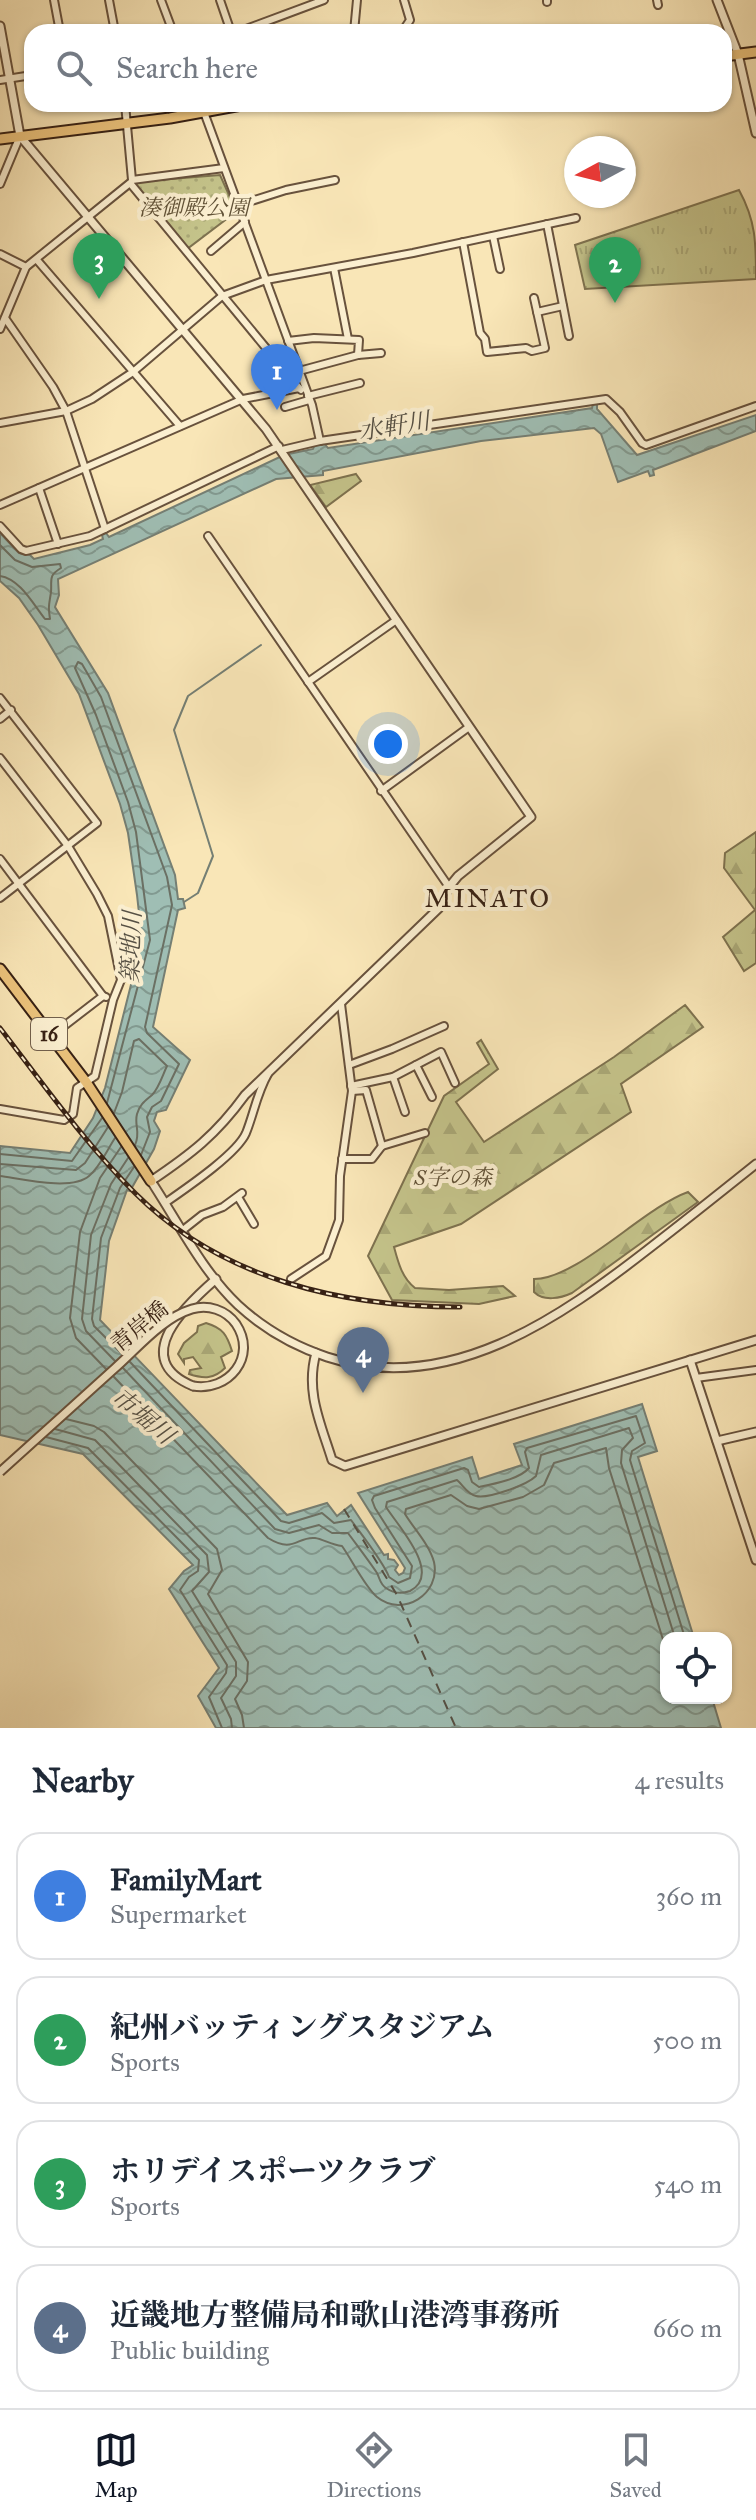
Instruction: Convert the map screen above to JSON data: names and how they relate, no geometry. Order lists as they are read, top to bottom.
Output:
{
  "streets": {
    "main road": ["16"],
    "street": ["青岸橋"]
  },
  "districts": ["MINATO"],
  "water": ["水軒川", "築地川", "市堀川"],
  "parks": ["湊御殿公園", "S字の森"],
  "north": "left",
  "page": {
    "search": "Search here",
    "pins": [
      "3",
      "2",
      "1",
      "4"
    ],
    "heading": ["Nearby", "4 results"],
    "list": [
      {
        "mark": "1",
        "name": "FamilyMart",
        "note": "Supermarket",
        "value": "360 m"
      },
      {
        "mark": "2",
        "name": "紀州バッティングスタジアム",
        "note": "Sports",
        "value": "500 m"
      },
      {
        "mark": "3",
        "name": "ホリデイスポーツクラブ",
        "note": "Sports",
        "value": "540 m"
      },
      {
        "mark": "4",
        "name": "近畿地方整備局和歌山港湾事務所",
        "note": "Public building",
        "value": "660 m"
      }
    ],
    "nav": ["Map", "Directions", "Saved"]
  }
}
